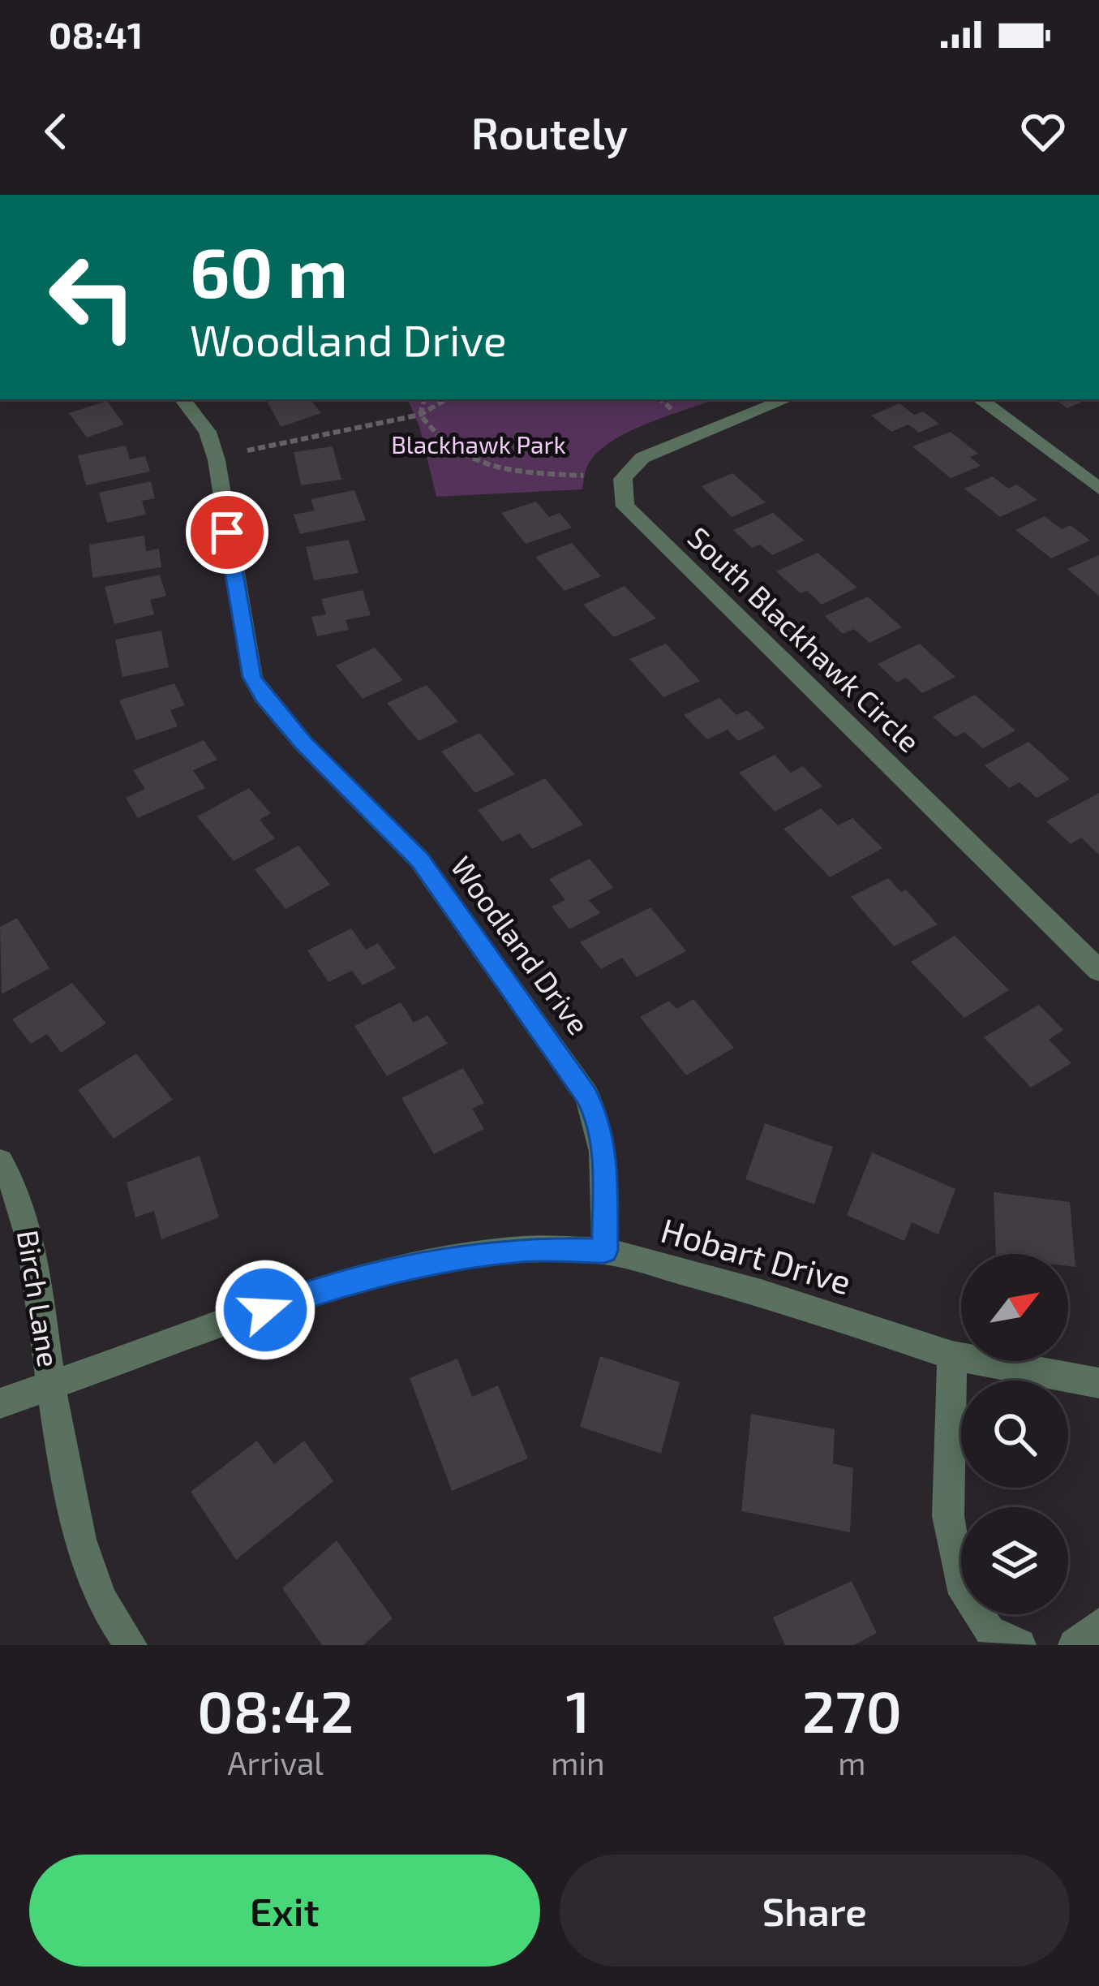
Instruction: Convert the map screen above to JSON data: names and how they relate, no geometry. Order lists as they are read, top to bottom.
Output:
{
  "streets": {
    "street": [
      "South Blackhawk Circle",
      "Woodland Drive",
      "Hobart Drive",
      "Birch Lane"
    ]
  },
  "crossings": [
    ["Woodland Drive", "Hobart Drive"],
    ["Hobart Drive", "Birch Lane"]
  ],
  "parks": ["Blackhawk Park"],
  "north": "top right",
  "page": {
    "status": "08:41",
    "header": "Routely",
    "turn": ["60 m", "Woodland Drive"],
    "eta": [
      "08:42",
      "Arrival",
      "1",
      "min",
      "270",
      "m"
    ],
    "buttons": ["Exit", "Share"]
  }
}
